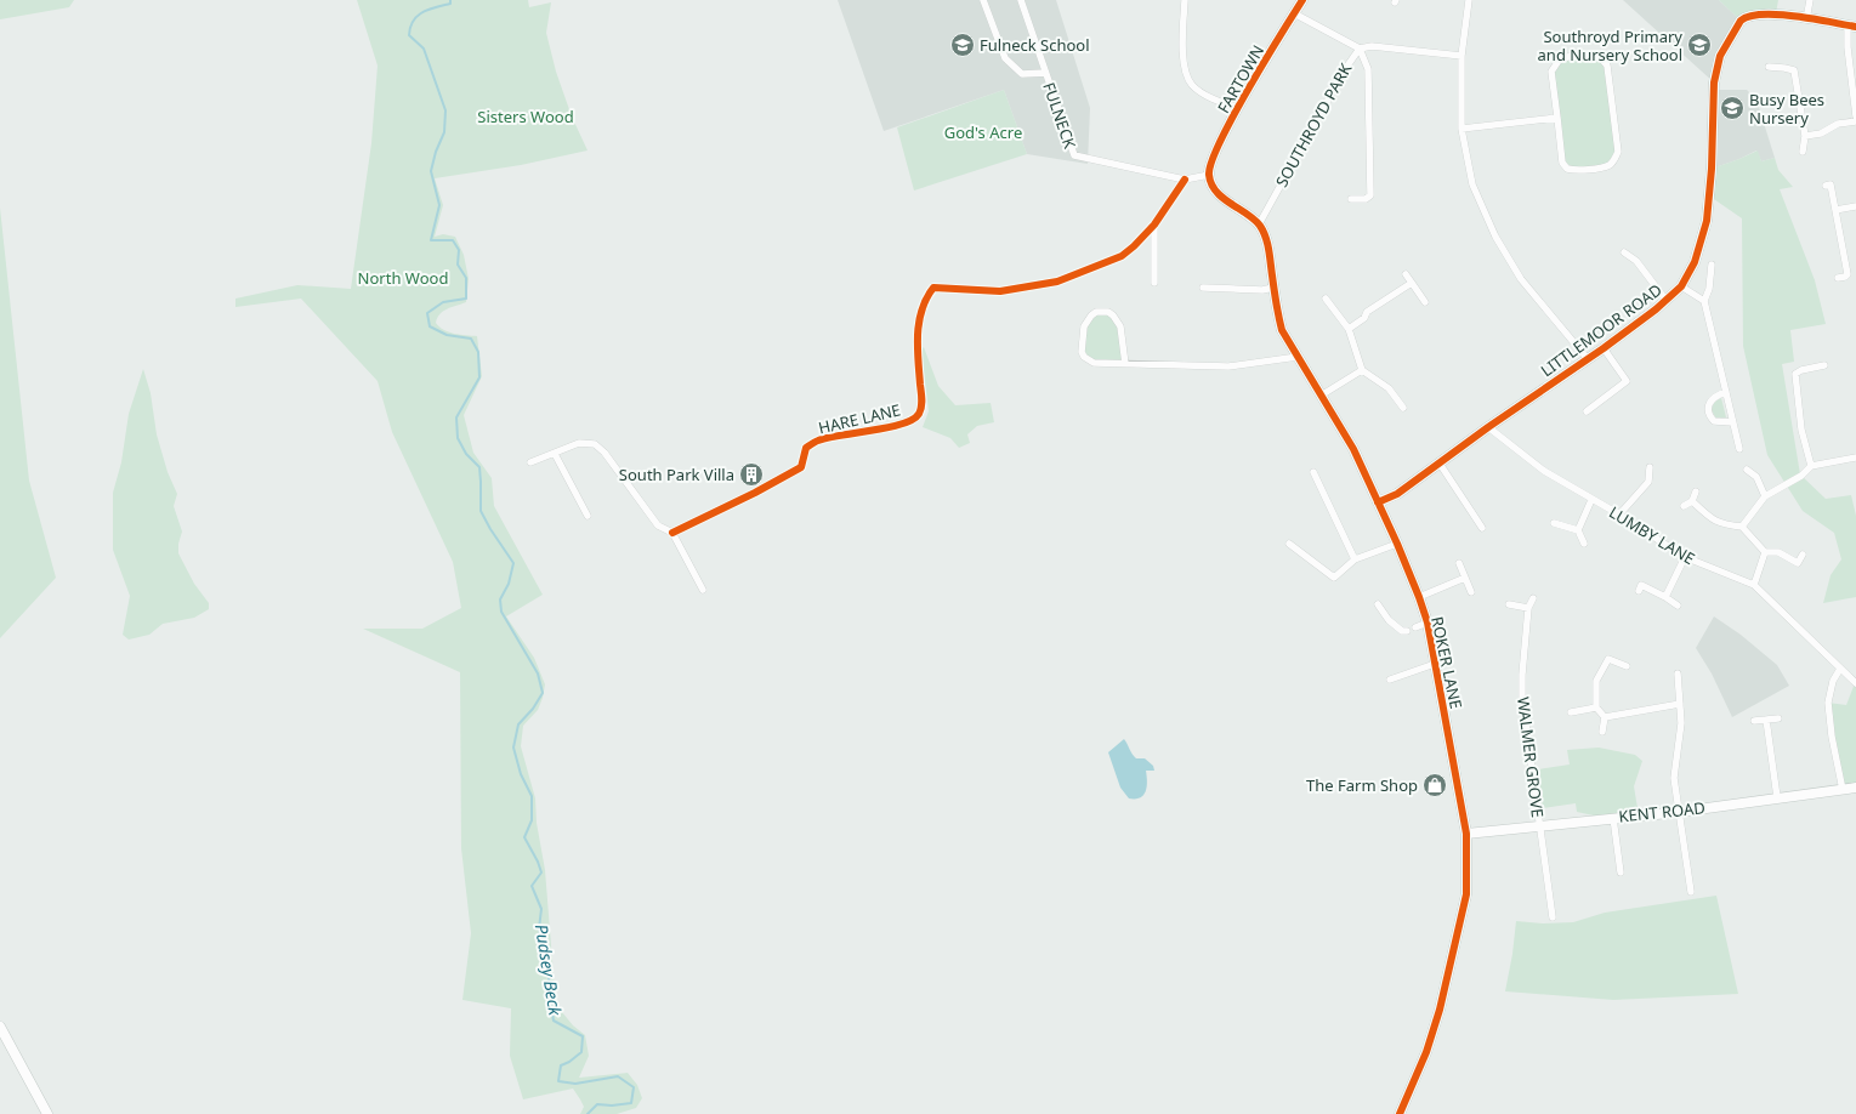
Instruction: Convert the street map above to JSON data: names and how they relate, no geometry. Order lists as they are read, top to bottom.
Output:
{
  "streets": {
    "street": [
      "FARTOWN",
      "FULNECK",
      "SOUTHROYD PARK",
      "LITTLEMOOR ROAD",
      "HARE LANE",
      "LUMBY LANE",
      "ROKER LANE",
      "WALMER GROVE",
      "KENT ROAD"
    ]
  },
  "crossings": [
    ["FARTOWN", "FULNECK"],
    ["FULNECK", "HARE LANE"],
    ["SOUTHROYD PARK", "ROKER LANE"],
    ["LITTLEMOOR ROAD", "LUMBY LANE"],
    ["LITTLEMOOR ROAD", "ROKER LANE"],
    ["ROKER LANE", "KENT ROAD"],
    ["WALMER GROVE", "KENT ROAD"]
  ],
  "water": ["Pudsey Beck"],
  "parks": ["Sisters Wood", "God's Acre", "North Wood"],
  "places": {
    "school or university": ["Fulneck School", "Southroyd Primary and Nursery School", "Busy Bees Nursery"],
    "building": ["South Park Villa"],
    "shop": ["The Farm Shop"]
  }
}
